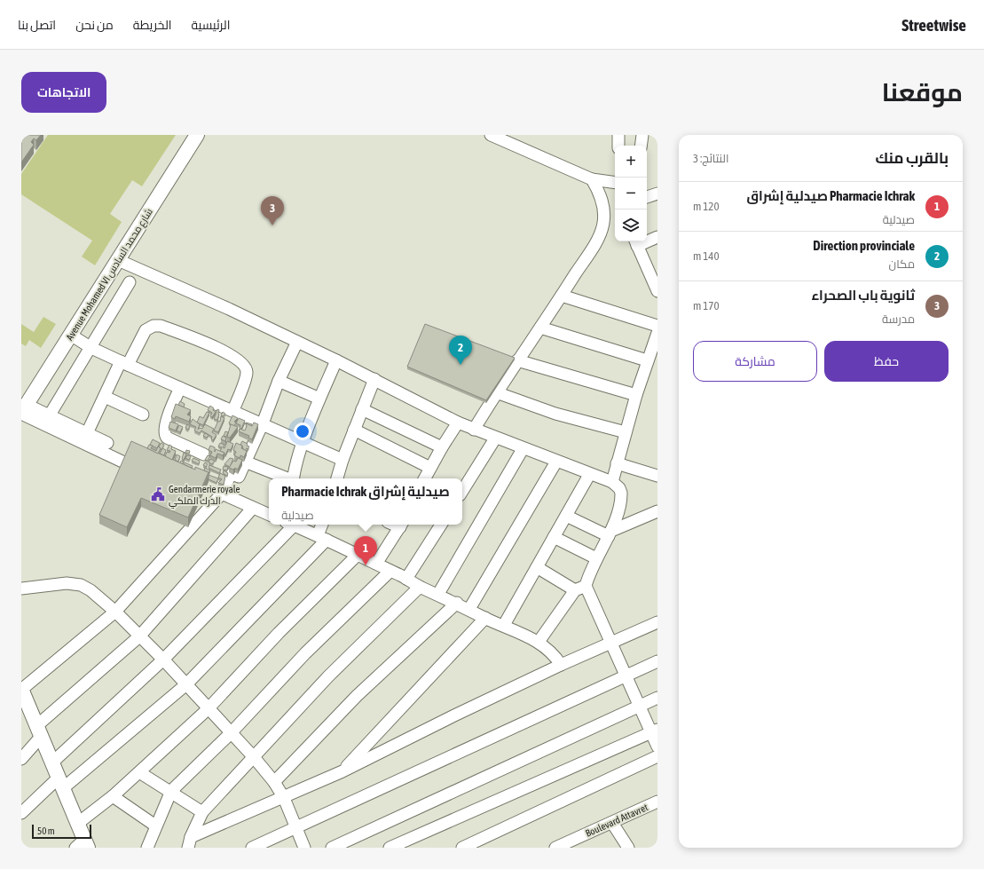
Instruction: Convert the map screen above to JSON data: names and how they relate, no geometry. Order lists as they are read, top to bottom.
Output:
{
  "streets": {
    "main road": ["Avenue Mohamed VI شارع محمد السادس"],
    "street": ["Boulevard Attavret"]
  },
  "places": {
    "public building": ["Gendarmerie royale الدرك الملكي"]
  },
  "scale_bar": "50 m",
  "page": {
    "header": "Streetwise",
    "nav": [
      "الرئيسية",
      "الخريطة",
      "من نحن",
      "اتصل بنا"
    ],
    "title": "موقعنا",
    "buttons": [
      "الاتجاهات",
      ["حفظ", "مشاركة"]
    ],
    "heading": ["بالقرب منك", "النتائج: 3"],
    "map_buttons": ["+", "−"],
    "list": [
      {
        "mark": "1",
        "name": "Pharmacie Ichrak صيدلية إشراق",
        "note": "صيدلية",
        "value": "120 m"
      },
      {
        "mark": "2",
        "name": "Direction provinciale",
        "note": "مكان",
        "value": "140 m"
      },
      {
        "mark": "3",
        "name": "ثانوية باب الصحراء",
        "note": "مدرسة",
        "value": "170 m"
      }
    ],
    "pins": ["3", "2", "1"],
    "popup": ["Pharmacie Ichrak صيدلية إشراق", "صيدلية"],
    "scale": "50 m"
  }
}
